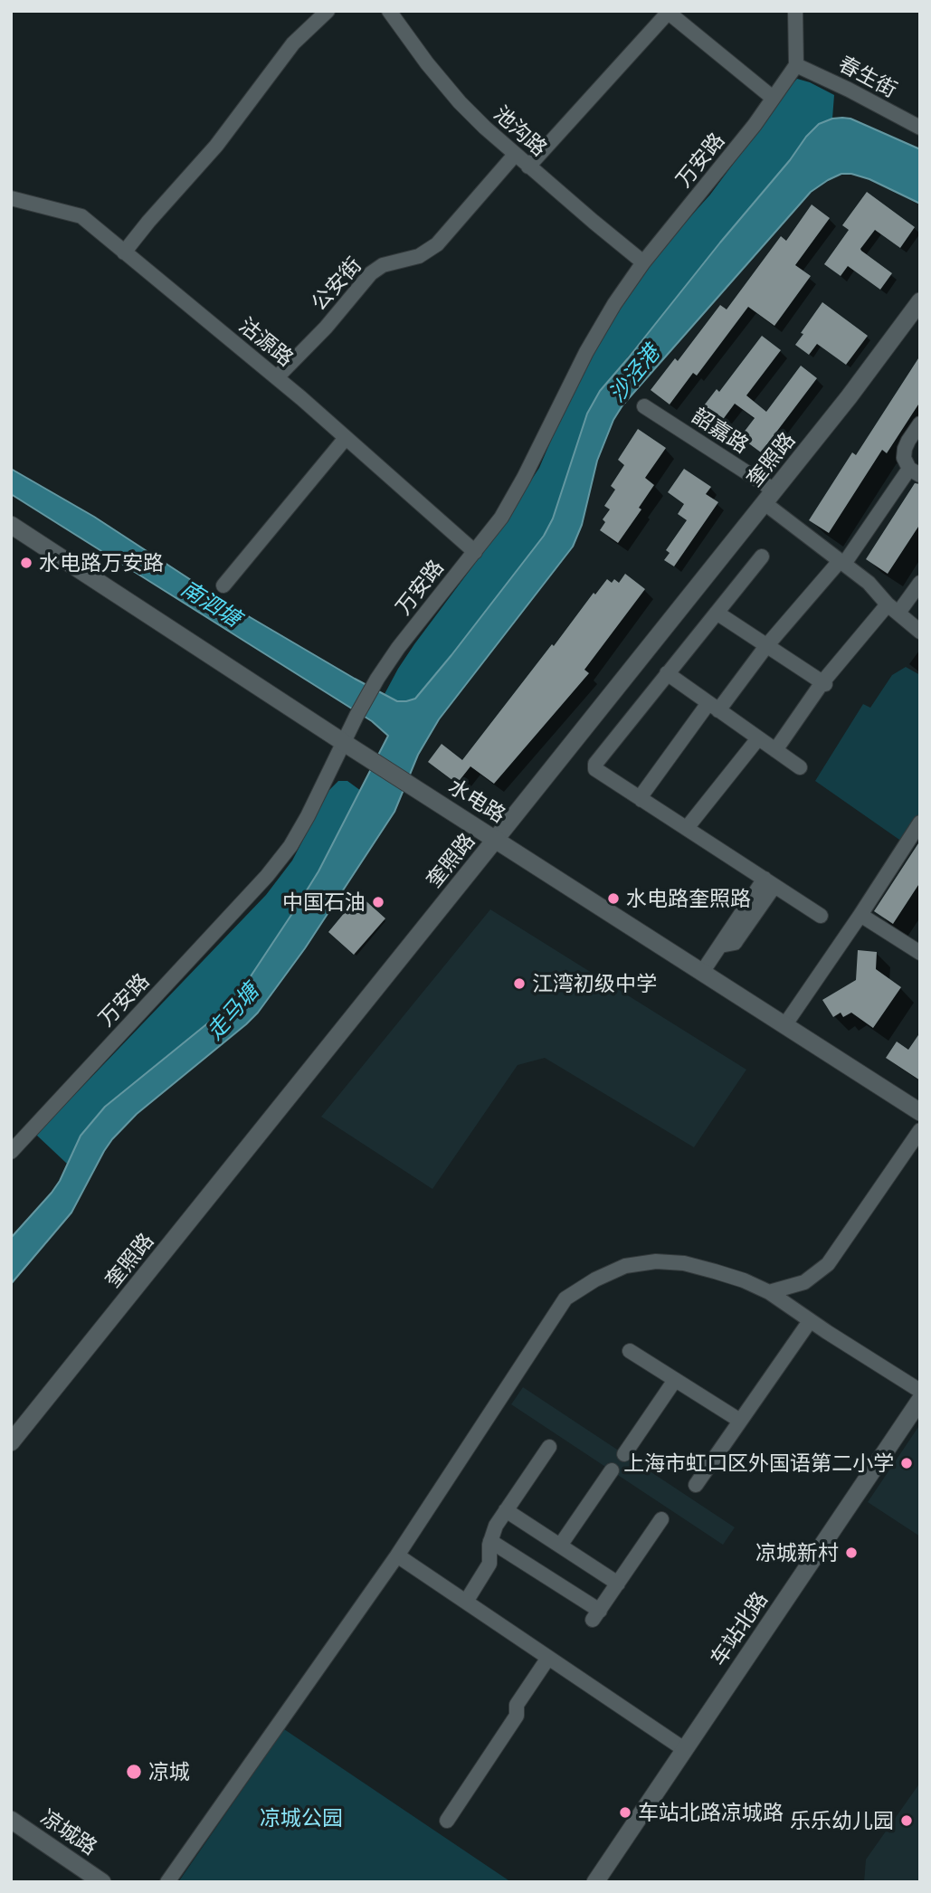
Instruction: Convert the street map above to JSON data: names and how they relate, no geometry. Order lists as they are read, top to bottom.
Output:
{
  "streets": {
    "main road": [
      "奎照路",
      "水电路",
      "车站北路",
      "凉城路"
    ],
    "street": [
      "春生街",
      "池沟路",
      "万安路",
      "公安街",
      "沽源路",
      "韶嘉路"
    ]
  },
  "crossings": [
    ["春生街", "万安路"],
    ["池沟路", "万安路"],
    ["池沟路", "公安街"],
    ["万安路", "沽源路"],
    ["万安路", "水电路"],
    ["公安街", "沽源路"],
    ["韶嘉路", "奎照路"],
    ["奎照路", "水电路"]
  ],
  "water": ["沙泾港", "南泗塘", "走马塘"],
  "parks": ["凉城公园"],
  "places": [
    "水电路万安路",
    "水电路奎照路",
    "中国石油",
    "江湾初级中学",
    "上海市虹口区外国语第二小学",
    "凉城新村",
    "凉城",
    "车站北路凉城路",
    "乐乐幼儿园"
  ]
}
